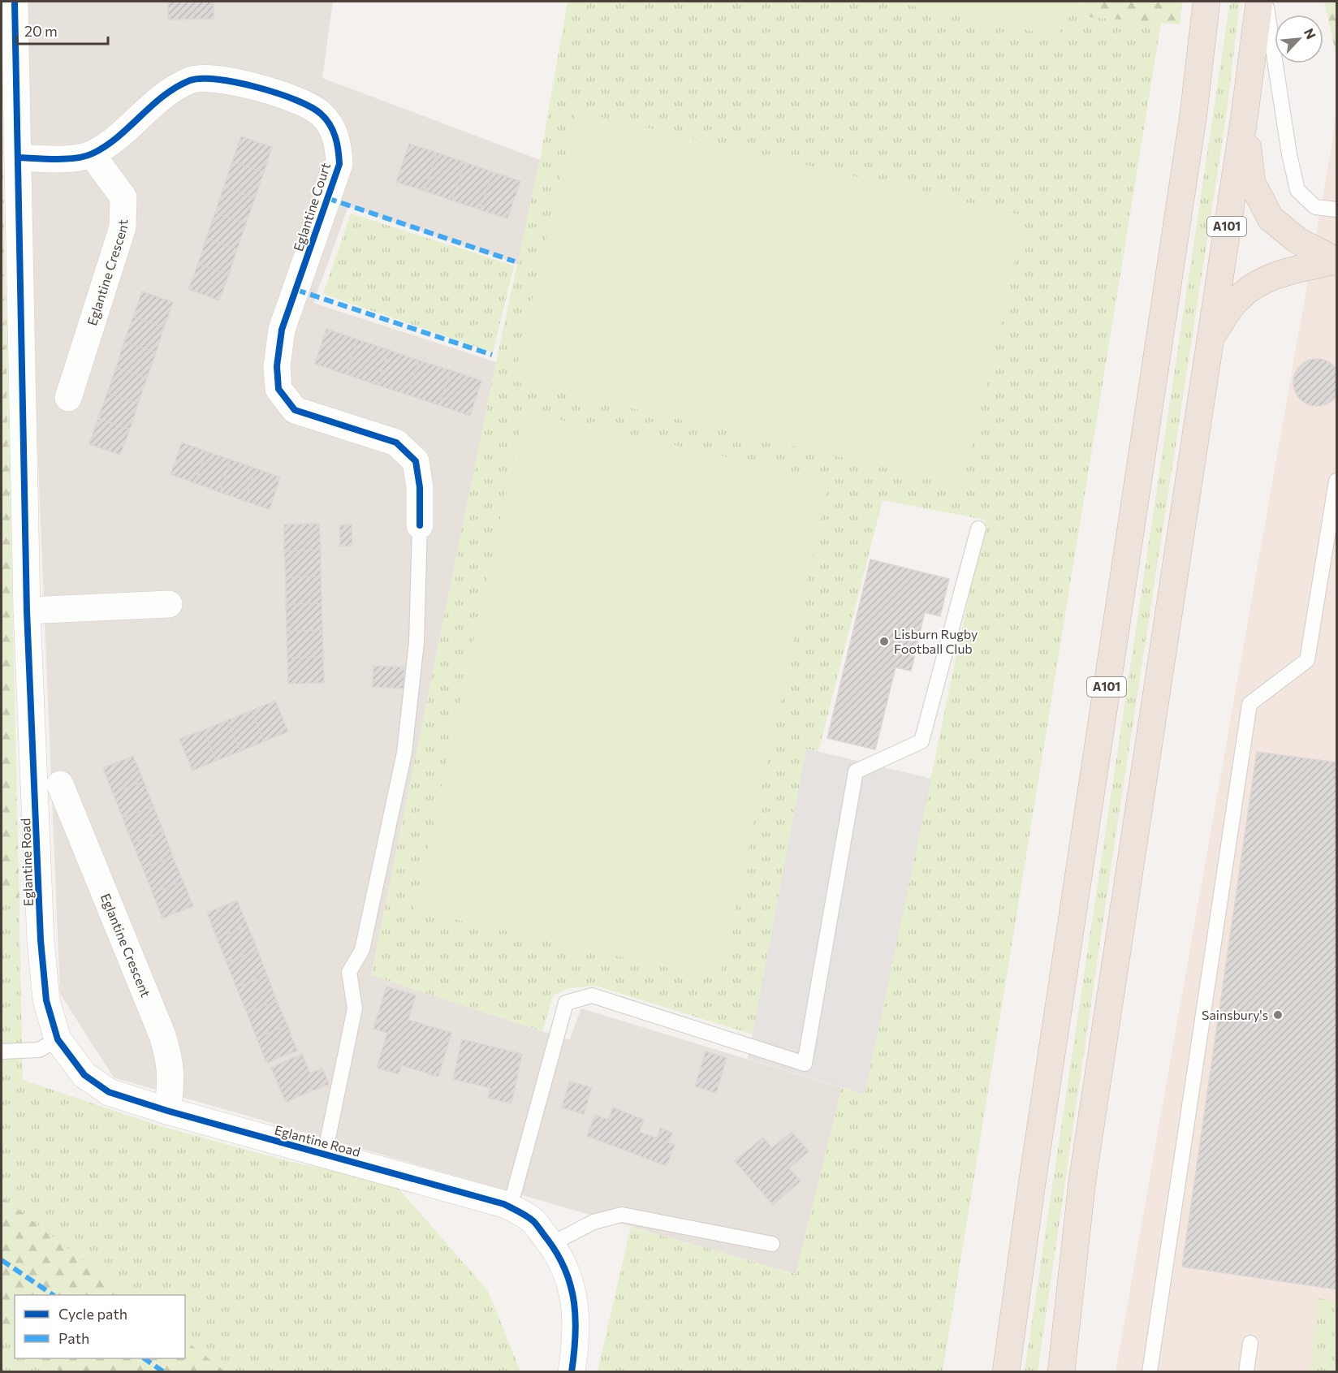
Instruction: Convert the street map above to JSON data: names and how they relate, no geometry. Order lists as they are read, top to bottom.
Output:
{
  "streets": {
    "highway": ["A101"],
    "street": ["Eglantine Court", "Eglantine Crescent", "Eglantine Road"]
  },
  "crossings": [
    ["Eglantine Court", "Eglantine Crescent"],
    ["Eglantine Court", "Eglantine Road"],
    ["Eglantine Crescent", "Eglantine Road"]
  ],
  "places": ["Lisburn Rugby Football Club", "Sainsbury's"],
  "legend": ["Cycle path", "Path"],
  "scale_bar": "20 m",
  "north": "top right"
}
